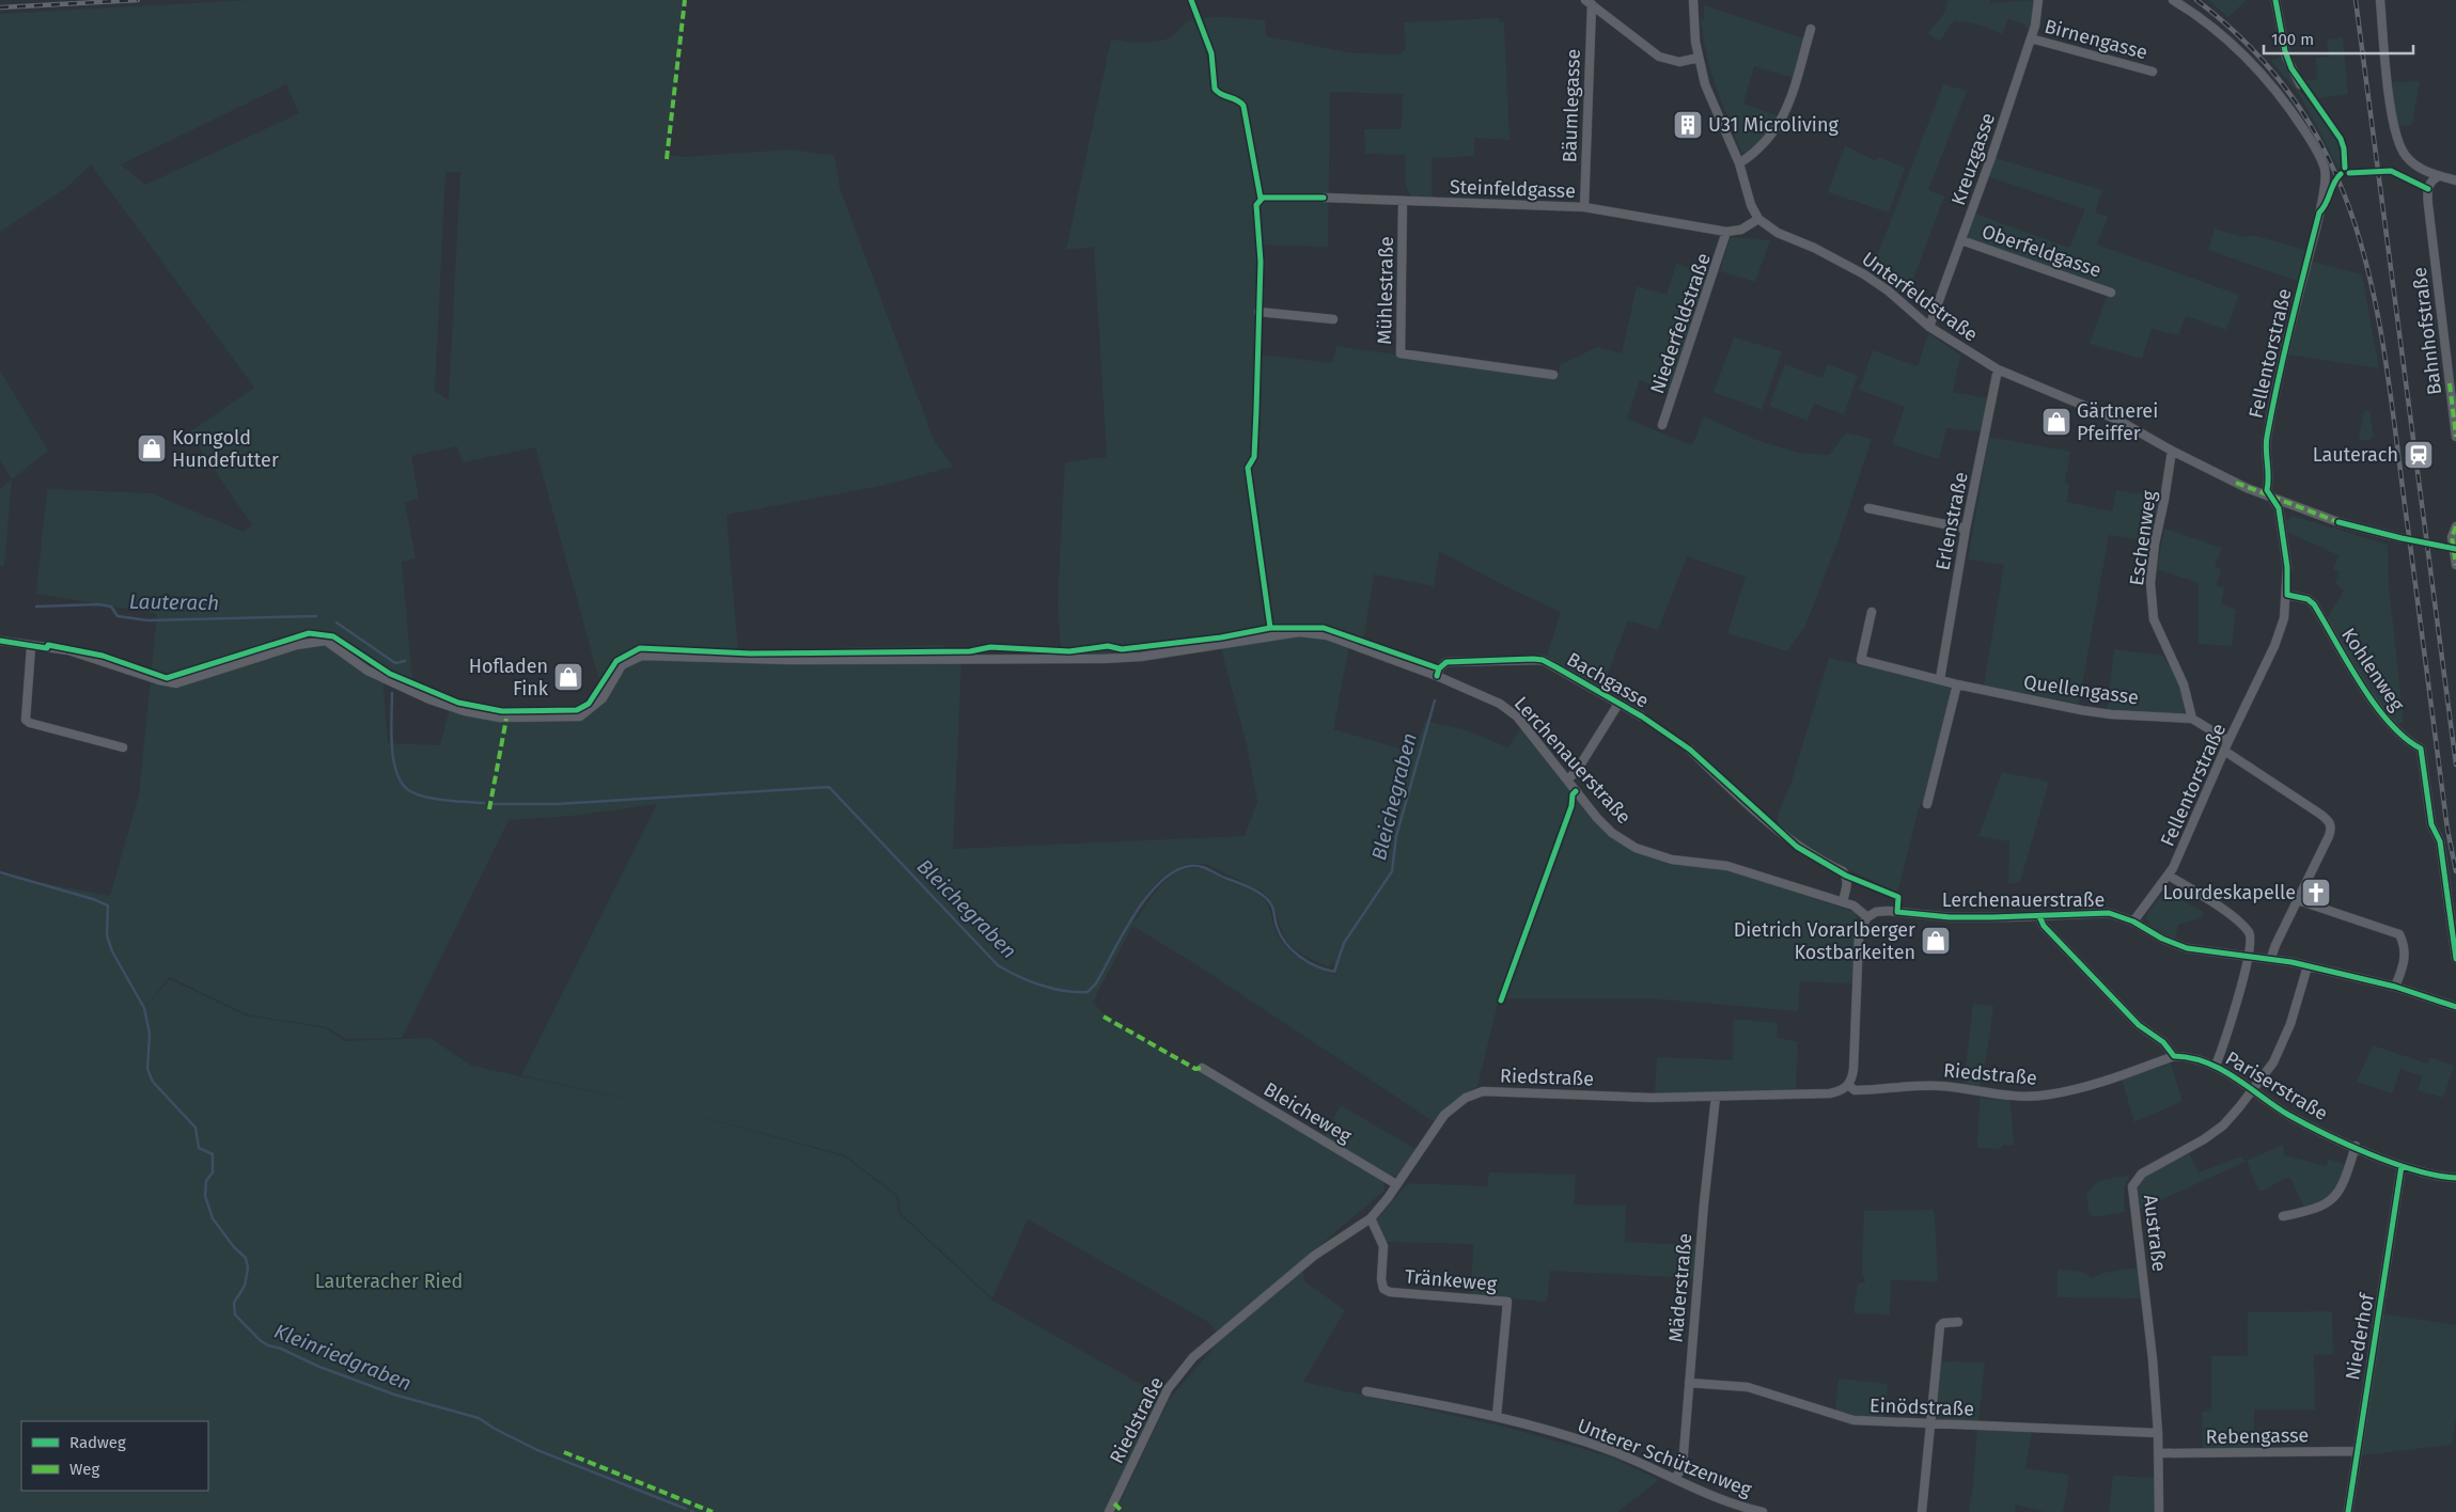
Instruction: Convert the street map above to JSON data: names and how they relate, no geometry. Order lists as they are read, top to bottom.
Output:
{
  "streets": {
    "street": [
      "Birnengasse",
      "Bäumlegasse",
      "Kreuzgasse",
      "Steinfeldgasse",
      "Oberfeldgasse",
      "Mühlestraße",
      "Unterfeldstraße",
      "Niederfeldstraße",
      "Bahnhofstraße",
      "Fellentorstraße",
      "Erlenstraße",
      "Eschenweg",
      "Kohlenweg",
      "Bachgasse",
      "Quellengasse",
      "Lerchenauerstraße",
      "Riedstraße",
      "Pariserstraße",
      "Bleicheweg",
      "Austraße",
      "Tränkeweg",
      "Mäderstraße",
      "Niederhof",
      "Einödstraße",
      "Rebengasse",
      "Unterer Schützenweg"
    ]
  },
  "crossings": [
    ["Birnengasse", "Kreuzgasse"],
    ["Bäumlegasse", "Steinfeldgasse"],
    ["Kreuzgasse", "Oberfeldgasse"],
    ["Kreuzgasse", "Unterfeldstraße"],
    ["Steinfeldgasse", "Mühlestraße"],
    ["Steinfeldgasse", "Niederfeldstraße"],
    ["Unterfeldstraße", "Fellentorstraße"],
    ["Unterfeldstraße", "Erlenstraße"],
    ["Unterfeldstraße", "Eschenweg"],
    ["Fellentorstraße", "Kohlenweg"],
    ["Fellentorstraße", "Quellengasse"],
    ["Fellentorstraße", "Lerchenauerstraße"],
    ["Fellentorstraße", "Pariserstraße"],
    ["Erlenstraße", "Quellengasse"],
    ["Eschenweg", "Quellengasse"],
    ["Bachgasse", "Lerchenauerstraße"],
    ["Lerchenauerstraße", "Pariserstraße"],
    ["Lerchenauerstraße", "Austraße"],
    ["Riedstraße", "Pariserstraße"],
    ["Riedstraße", "Bleicheweg"],
    ["Riedstraße", "Tränkeweg"],
    ["Riedstraße", "Mäderstraße"],
    ["Pariserstraße", "Austraße"],
    ["Pariserstraße", "Niederhof"],
    ["Austraße", "Einödstraße"],
    ["Austraße", "Rebengasse"],
    ["Tränkeweg", "Unterer Schützenweg"],
    ["Mäderstraße", "Einödstraße"],
    ["Mäderstraße", "Unterer Schützenweg"],
    ["Niederhof", "Rebengasse"]
  ],
  "water": ["Lauterach", "Bleichegraben", "Kleinriedgraben"],
  "parks": ["Lauteracher Ried"],
  "places": {
    "building": ["U31 Microliving"],
    "shop": [
      "Gärtnerei Pfeiffer",
      "Korngold Hundefutter",
      "Hofladen Fink",
      "Dietrich Vorarlberger Kostbarkeiten"
    ],
    "station": ["Lauterach"],
    "church": ["Lourdeskapelle"]
  },
  "legend": ["Radweg", "Weg"],
  "scale_bar": "100 m"
}
